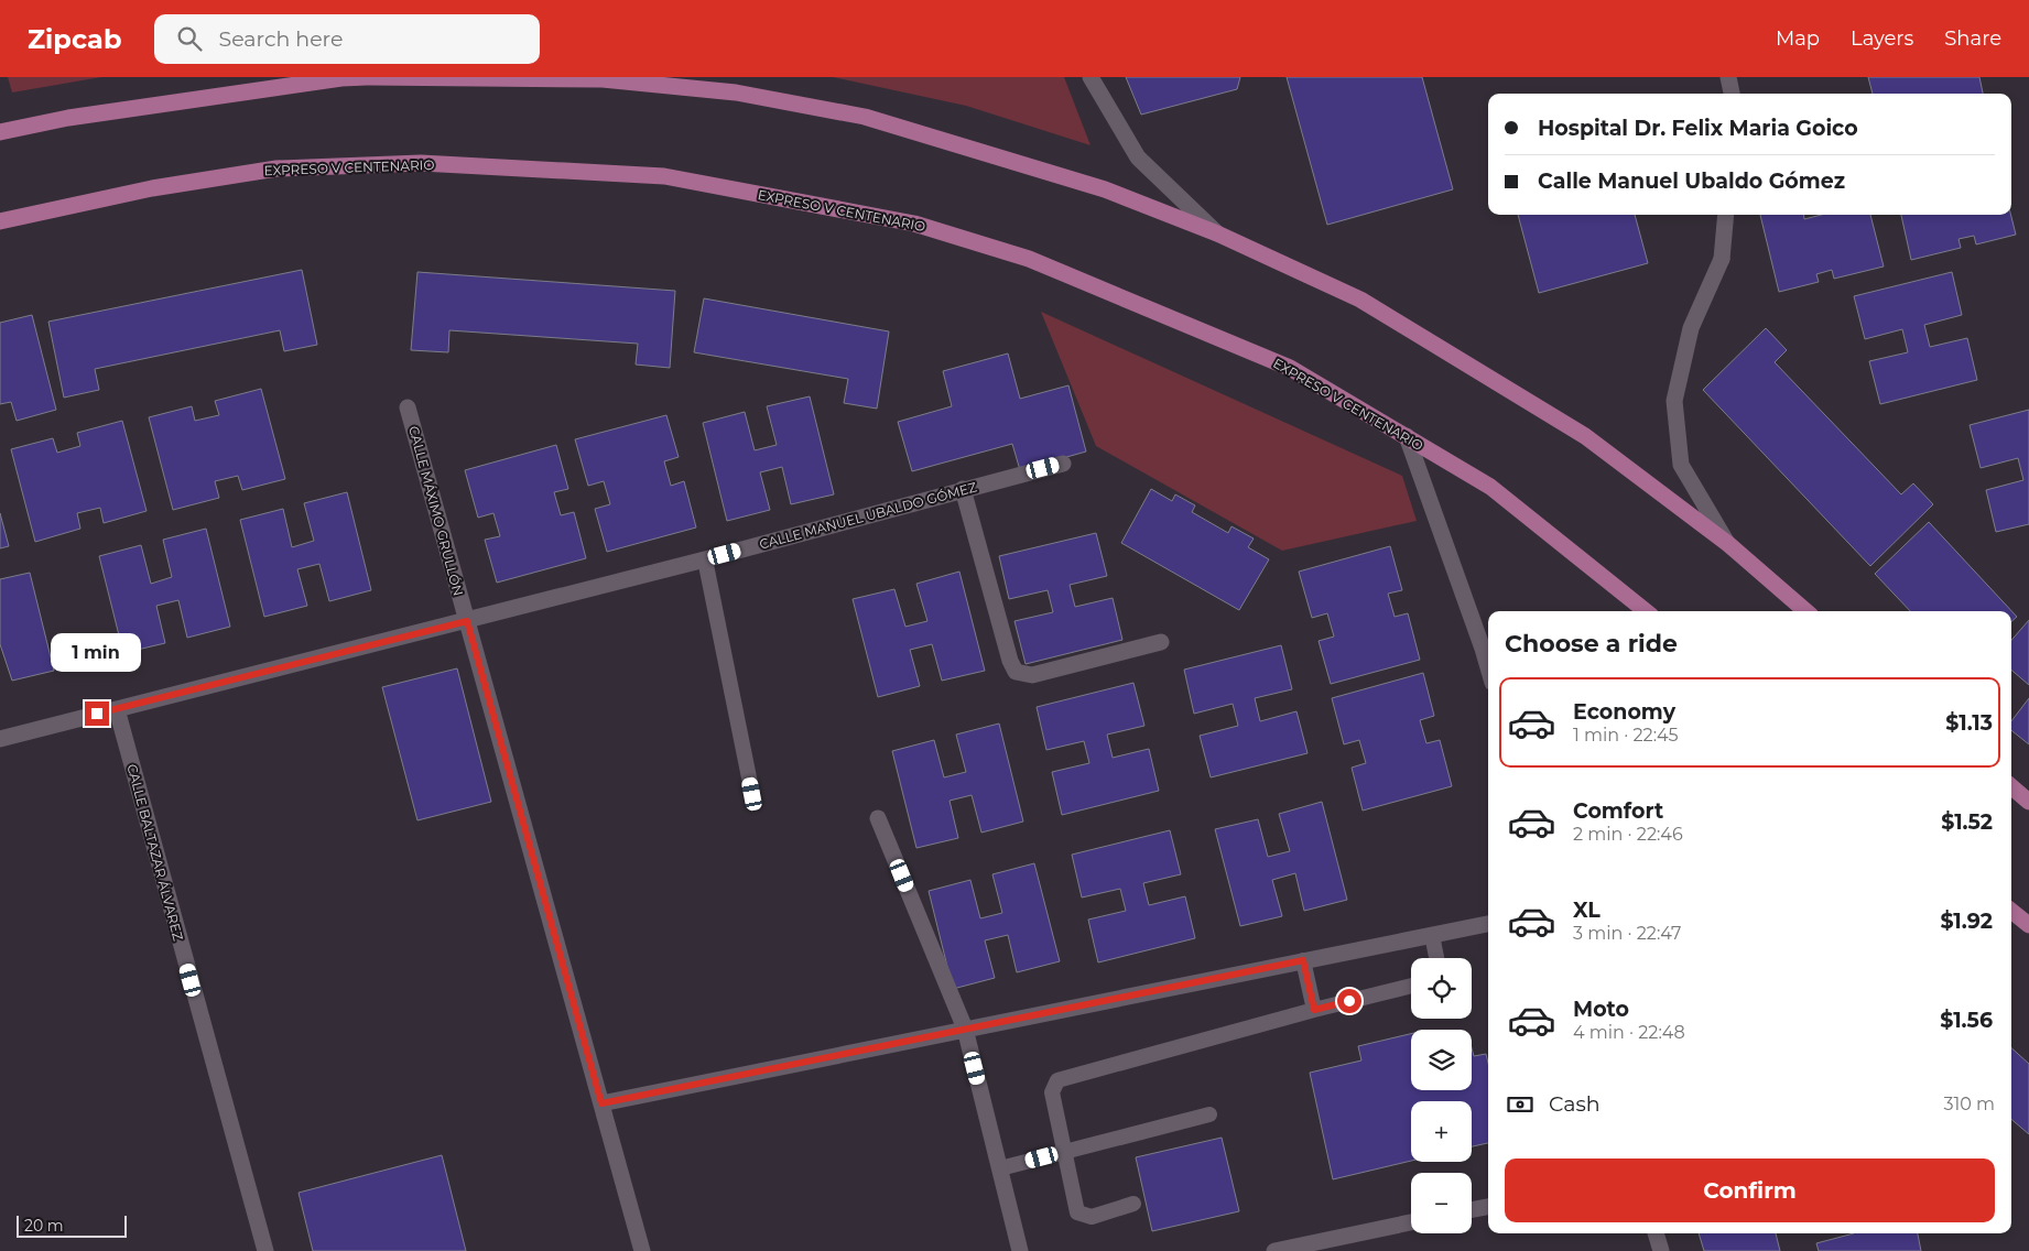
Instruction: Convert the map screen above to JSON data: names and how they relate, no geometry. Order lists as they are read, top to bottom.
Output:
{
  "streets": {
    "main road": ["EXPRESO V CENTENARIO"],
    "street": ["CALLE MÁXIMO GRULLÓN", "CALLE MANUEL UBALDO GÓMEZ", "CALLE BALTAZAR ÁLVAREZ"]
  },
  "crossings": [
    ["CALLE MÁXIMO GRULLÓN", "CALLE MANUEL UBALDO GÓMEZ"],
    ["CALLE MANUEL UBALDO GÓMEZ", "CALLE BALTAZAR ÁLVAREZ"]
  ],
  "scale_bar": "20 m",
  "page": {
    "header": "Zipcab",
    "search": "Search here",
    "nav": ["Map", "Layers", "Share"],
    "banner": ["Hospital Dr. Felix Maria Goico", "Calle Manuel Ubaldo Gómez"],
    "heading": "Choose a ride",
    "bubble": "1 min",
    "list": [
      {
        "name": "Economy",
        "note": "1 min · 22:45",
        "value": "$1.13"
      },
      {
        "name": "Comfort",
        "note": "2 min · 22:46",
        "value": "$1.52"
      },
      {
        "name": "XL",
        "note": "3 min · 22:47",
        "value": "$1.92"
      },
      {
        "name": "Moto",
        "note": "4 min · 22:48",
        "value": "$1.56"
      }
    ],
    "map_buttons": ["+", "−"],
    "pay": ["Cash", "310 m"],
    "buttons": "Confirm",
    "scale": "20 m"
  }
}
